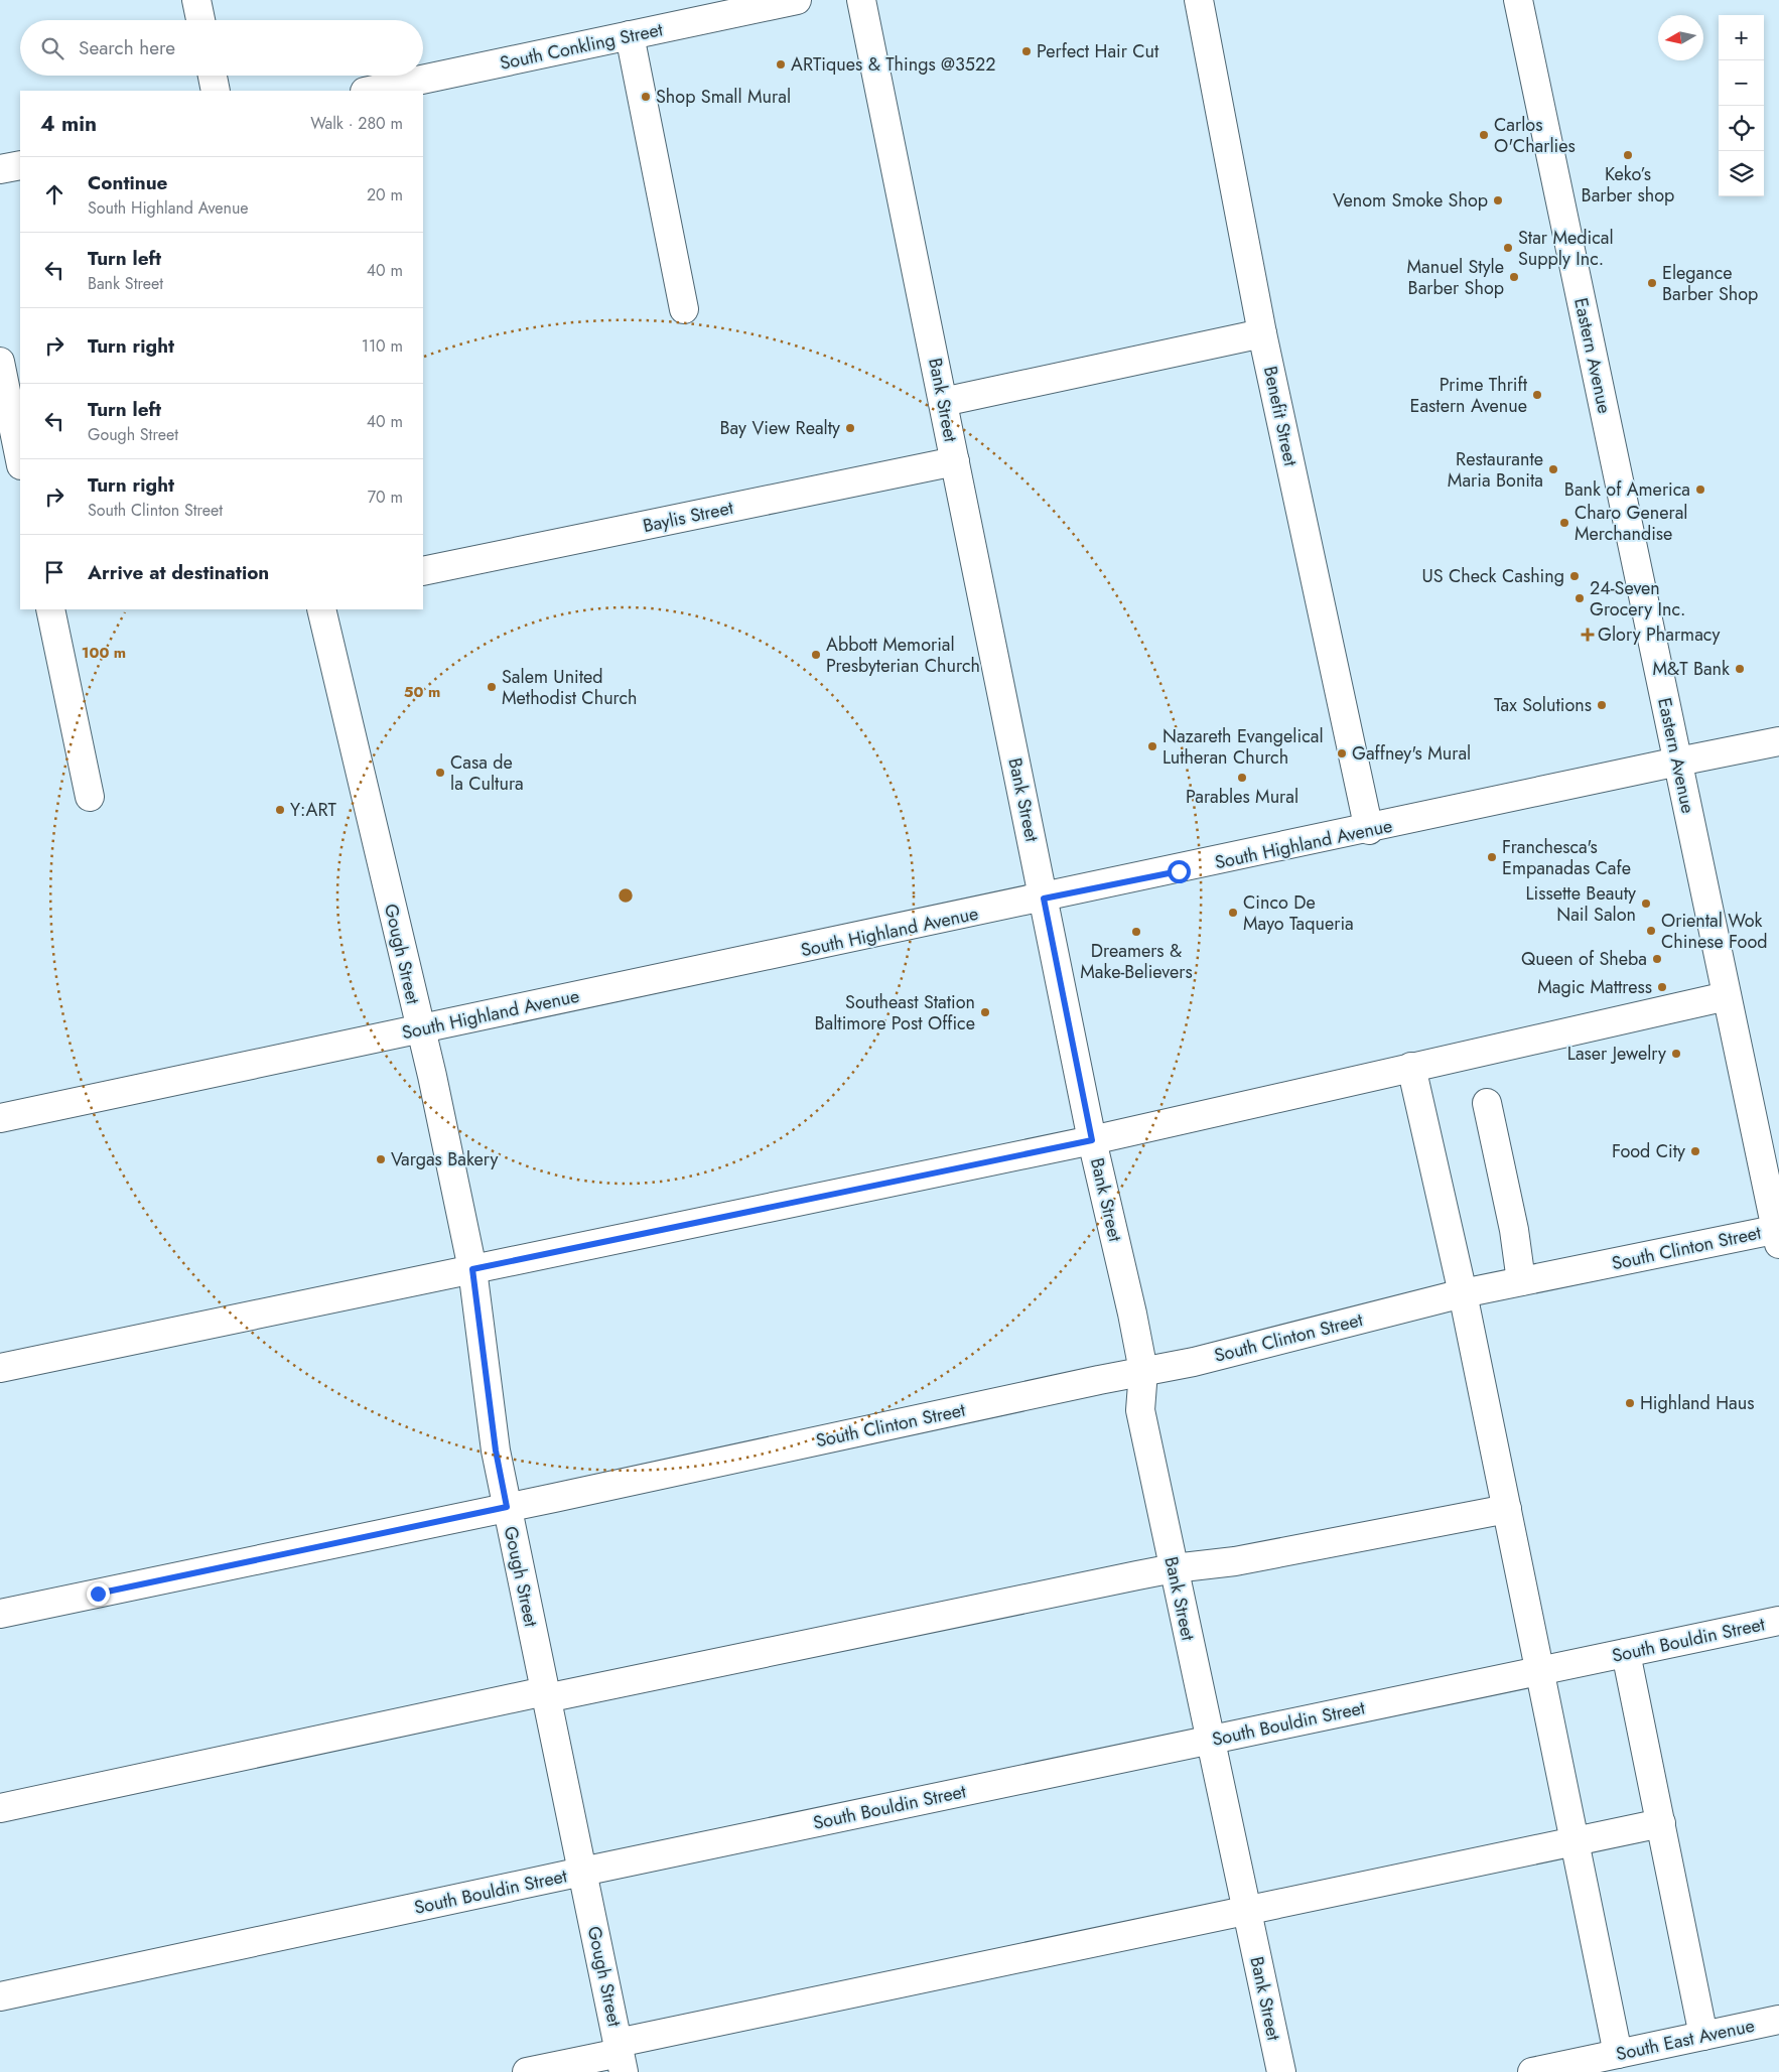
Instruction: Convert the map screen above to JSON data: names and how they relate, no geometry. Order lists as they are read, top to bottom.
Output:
{
  "streets": {
    "street": [
      "South Conkling Street",
      "Eastern Avenue",
      "Bank Street",
      "Benefit Street",
      "Baylis Street",
      "South Highland Avenue",
      "Gough Street",
      "South Clinton Street",
      "South Bouldin Street",
      "South East Avenue"
    ]
  },
  "crossings": [
    ["Eastern Avenue", "South Highland Avenue"],
    ["Eastern Avenue", "South Clinton Street"],
    ["Bank Street", "Baylis Street"],
    ["Bank Street", "South Highland Avenue"],
    ["Bank Street", "South Clinton Street"],
    ["Bank Street", "South Bouldin Street"],
    ["Benefit Street", "South Highland Avenue"],
    ["South Highland Avenue", "Gough Street"],
    ["Gough Street", "South Clinton Street"],
    ["Gough Street", "South Bouldin Street"]
  ],
  "places": {
    "other": [
      "Perfect Hair Cut",
      "ARTiques & Things @3522",
      "Shop Small Mural",
      "Carlos O'Charlies",
      "Keko’s Barber shop",
      "Venom Smoke Shop",
      "Star Medical Supply Inc.",
      "Manuel Style Barber Shop",
      "Elegance Barber Shop",
      "Prime Thrift Eastern Avenue",
      "Bay View Realty",
      "Restaurante Maria Bonita",
      "Bank of America",
      "Charo General Merchandise",
      "US Check Cashing",
      "24-Seven Grocery Inc.",
      "Abbott Memorial Presbyterian Church",
      "M&T Bank",
      "Salem United Methodist Church",
      "Tax Solutions",
      "Nazareth Evangelical Lutheran Church",
      "Gaffney's Mural",
      "Casa de la Cultura",
      "Parables Mural",
      "Y:ART",
      "Franchesca's Empanadas Cafe",
      "Lissette Beauty Nail Salon",
      "Cinco De Mayo Taqueria",
      "Oriental Wok Chinese Food",
      "Dreamers & Make-Believers",
      "Queen of Sheba",
      "Magic Mattress",
      "Southeast Station Baltimore Post Office",
      "Laser Jewelry",
      "Food City",
      "Vargas Bakery",
      "Highland Haus"
    ],
    "health": ["Glory Pharmacy"]
  },
  "north": "left",
  "page": {
    "map_buttons": ["+", "−"],
    "search": "Search here",
    "heading": ["4 min", "Walk · 280 m"],
    "list": [
      ["Continue", "South Highland Avenue", "20 m"],
      ["Turn left", "Bank Street", "40 m"],
      ["Turn right", "110 m"],
      ["Turn left", "Gough Street", "40 m"],
      ["Turn right", "South Clinton Street", "70 m"],
      "Arrive at destination"
    ]
  },
  "rings": ["100 m", "50 m"]
}
